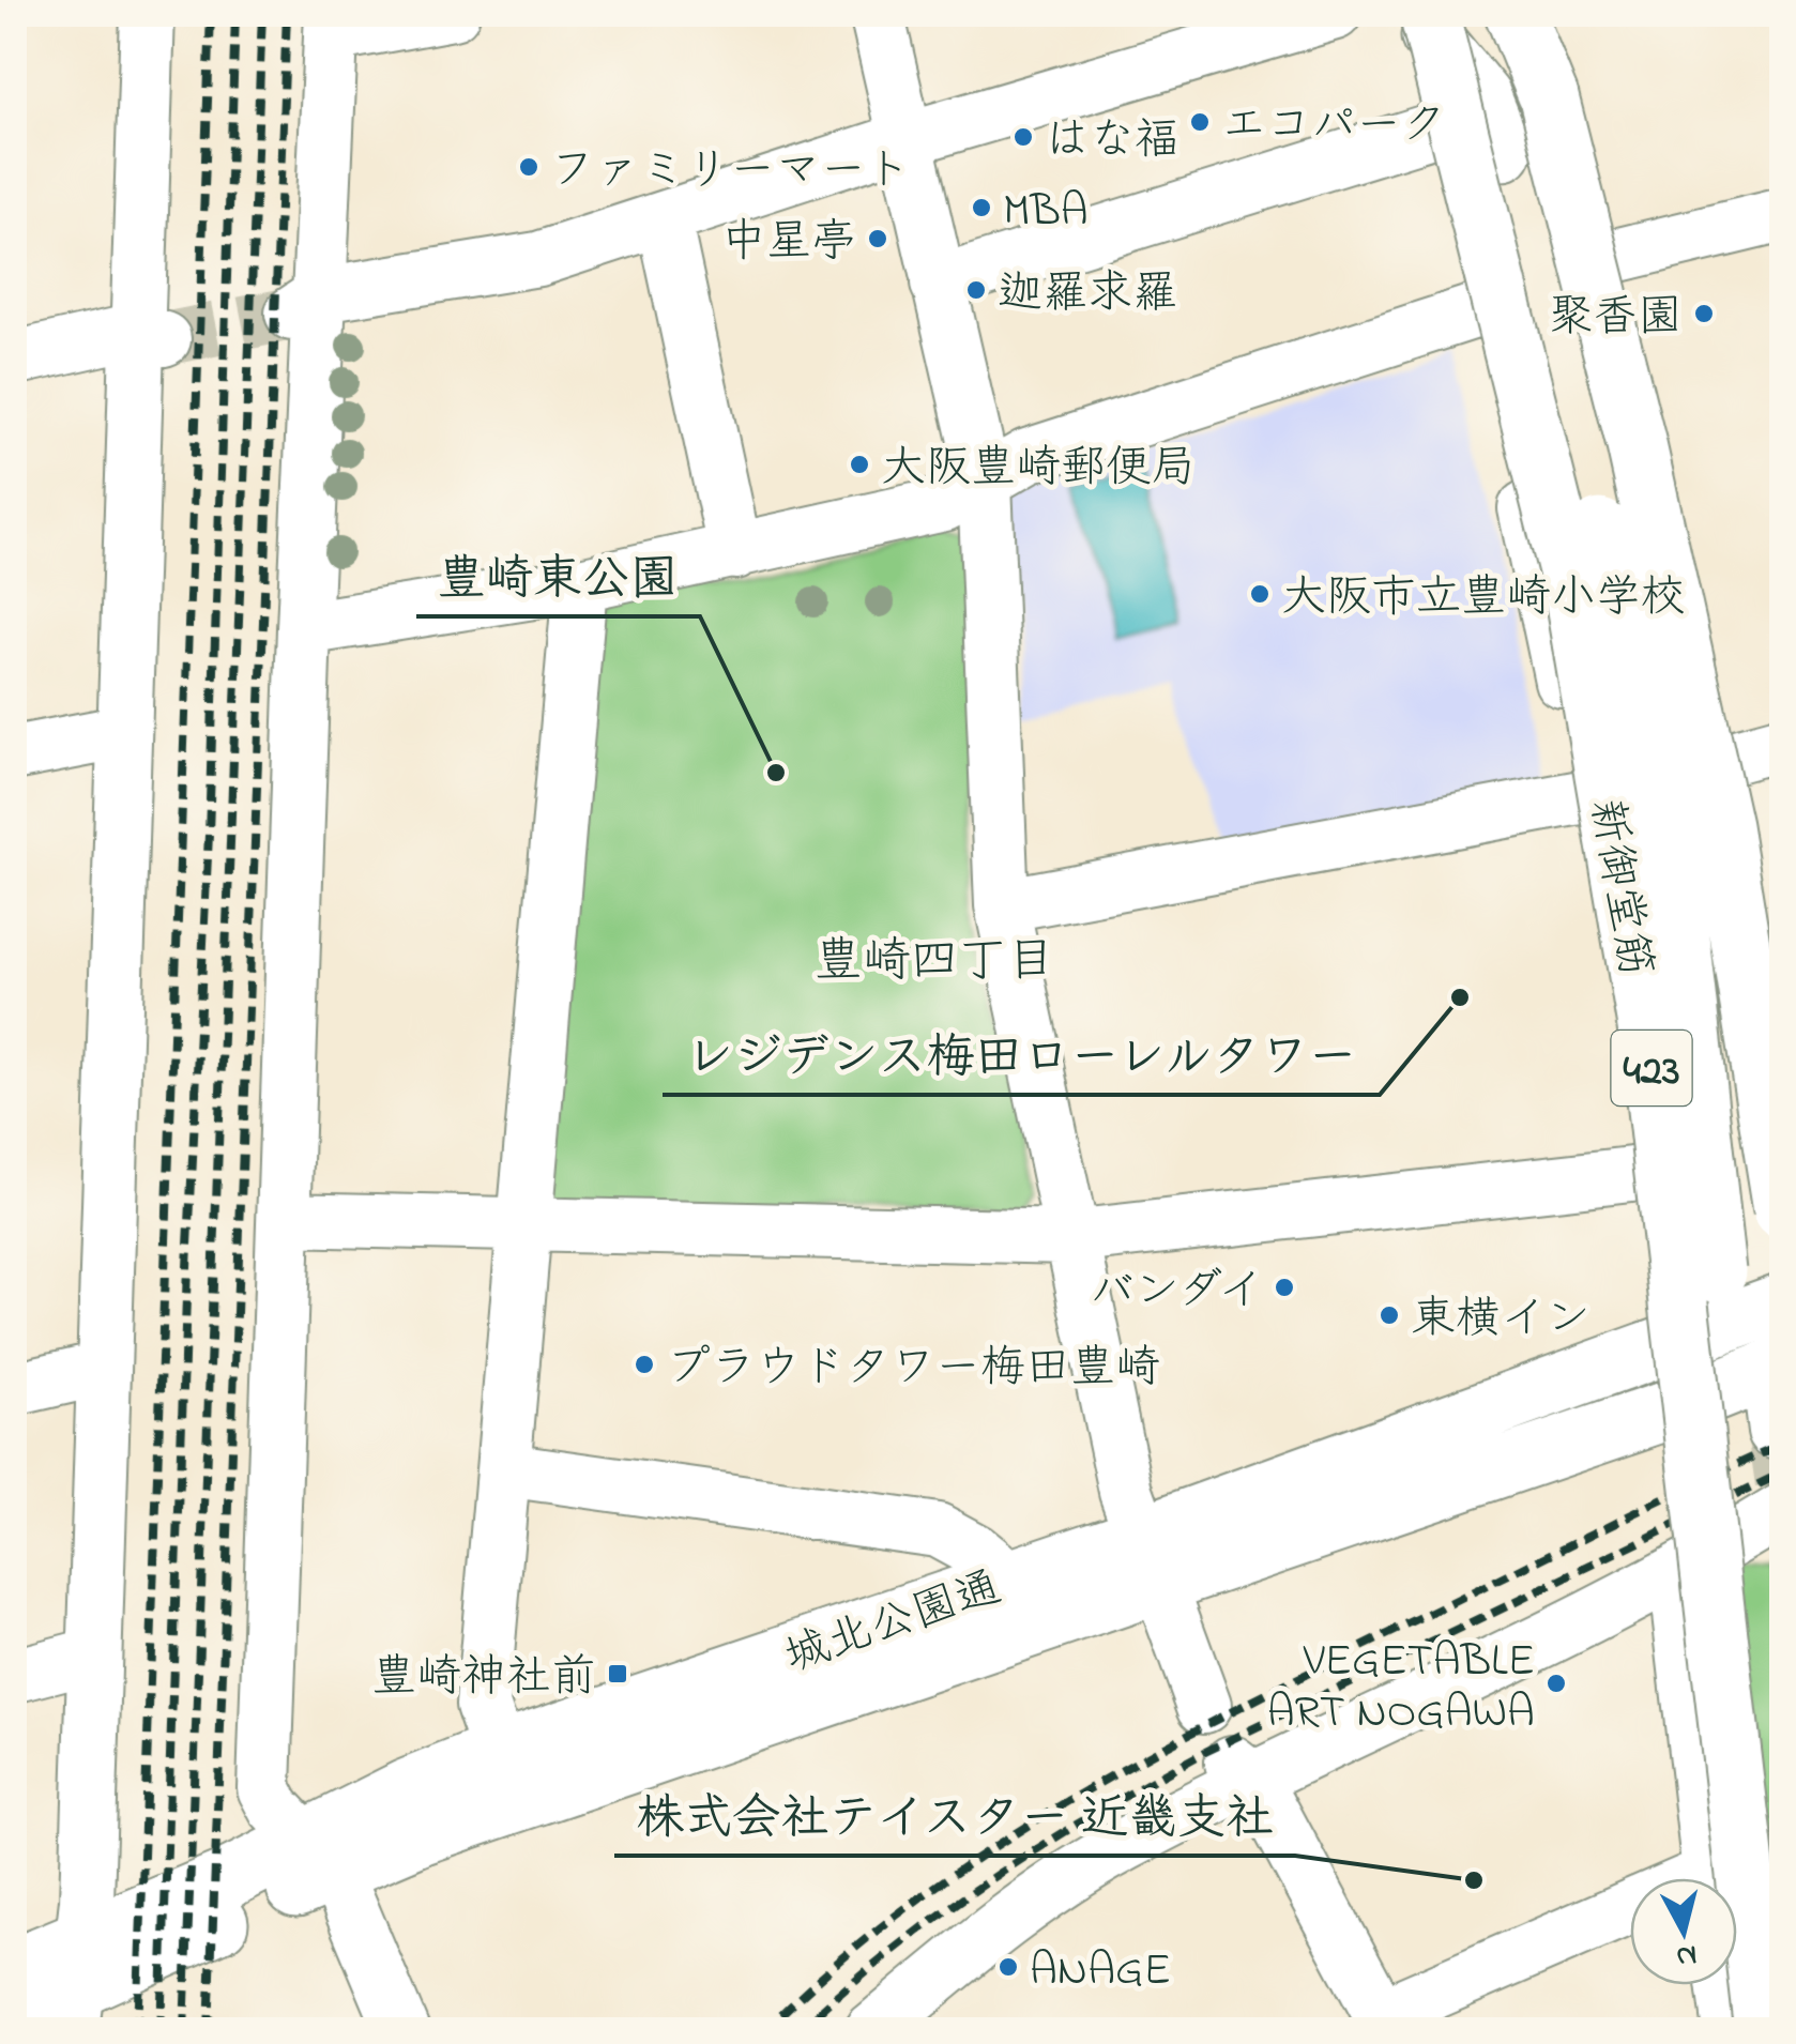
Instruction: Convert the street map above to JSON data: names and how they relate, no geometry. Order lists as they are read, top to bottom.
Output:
{
  "streets": {
    "main road": ["新御堂筋", "423", "城北公園通"]
  },
  "districts": ["豊崎四丁目"],
  "places": {
    "other": [
      "エコパーク",
      "はな福",
      "ファミリーマート",
      "MBA",
      "中星亭",
      "迦羅求羅",
      "聚香園",
      "大阪豊崎郵便局",
      "大阪市立豊崎小学校",
      "豊崎東公園",
      "レジデンス梅田ローレルタワー",
      "バンダイ",
      "東横イン",
      "プラウドタワー梅田豊崎",
      "VEGETABLE ART NOGAWA",
      "株式会社テイスター 近畿支社",
      "ANAGE"
    ],
    "transit": ["豊崎神社前"]
  },
  "north": "bottom"
}
